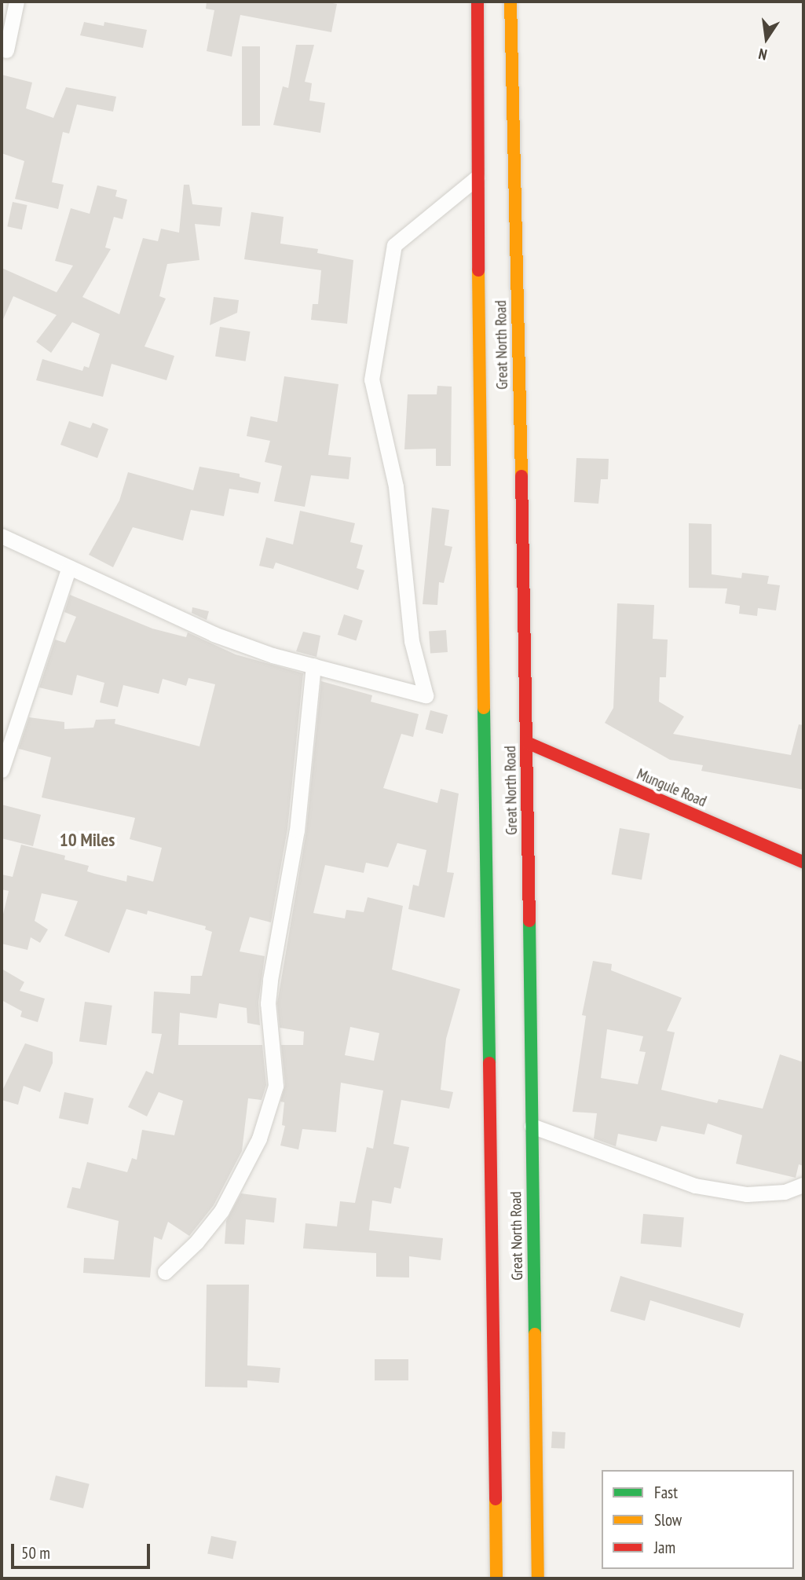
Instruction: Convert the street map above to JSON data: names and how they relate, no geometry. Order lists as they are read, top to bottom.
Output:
{
  "streets": {
    "main road": ["Great North Road", "Mungule Road"]
  },
  "crossings": [
    ["Great North Road", "Mungule Road"]
  ],
  "districts": ["10 Miles"],
  "legend": ["Fast", "Slow", "Jam"],
  "scale_bar": "50 m",
  "north": "bottom"
}
